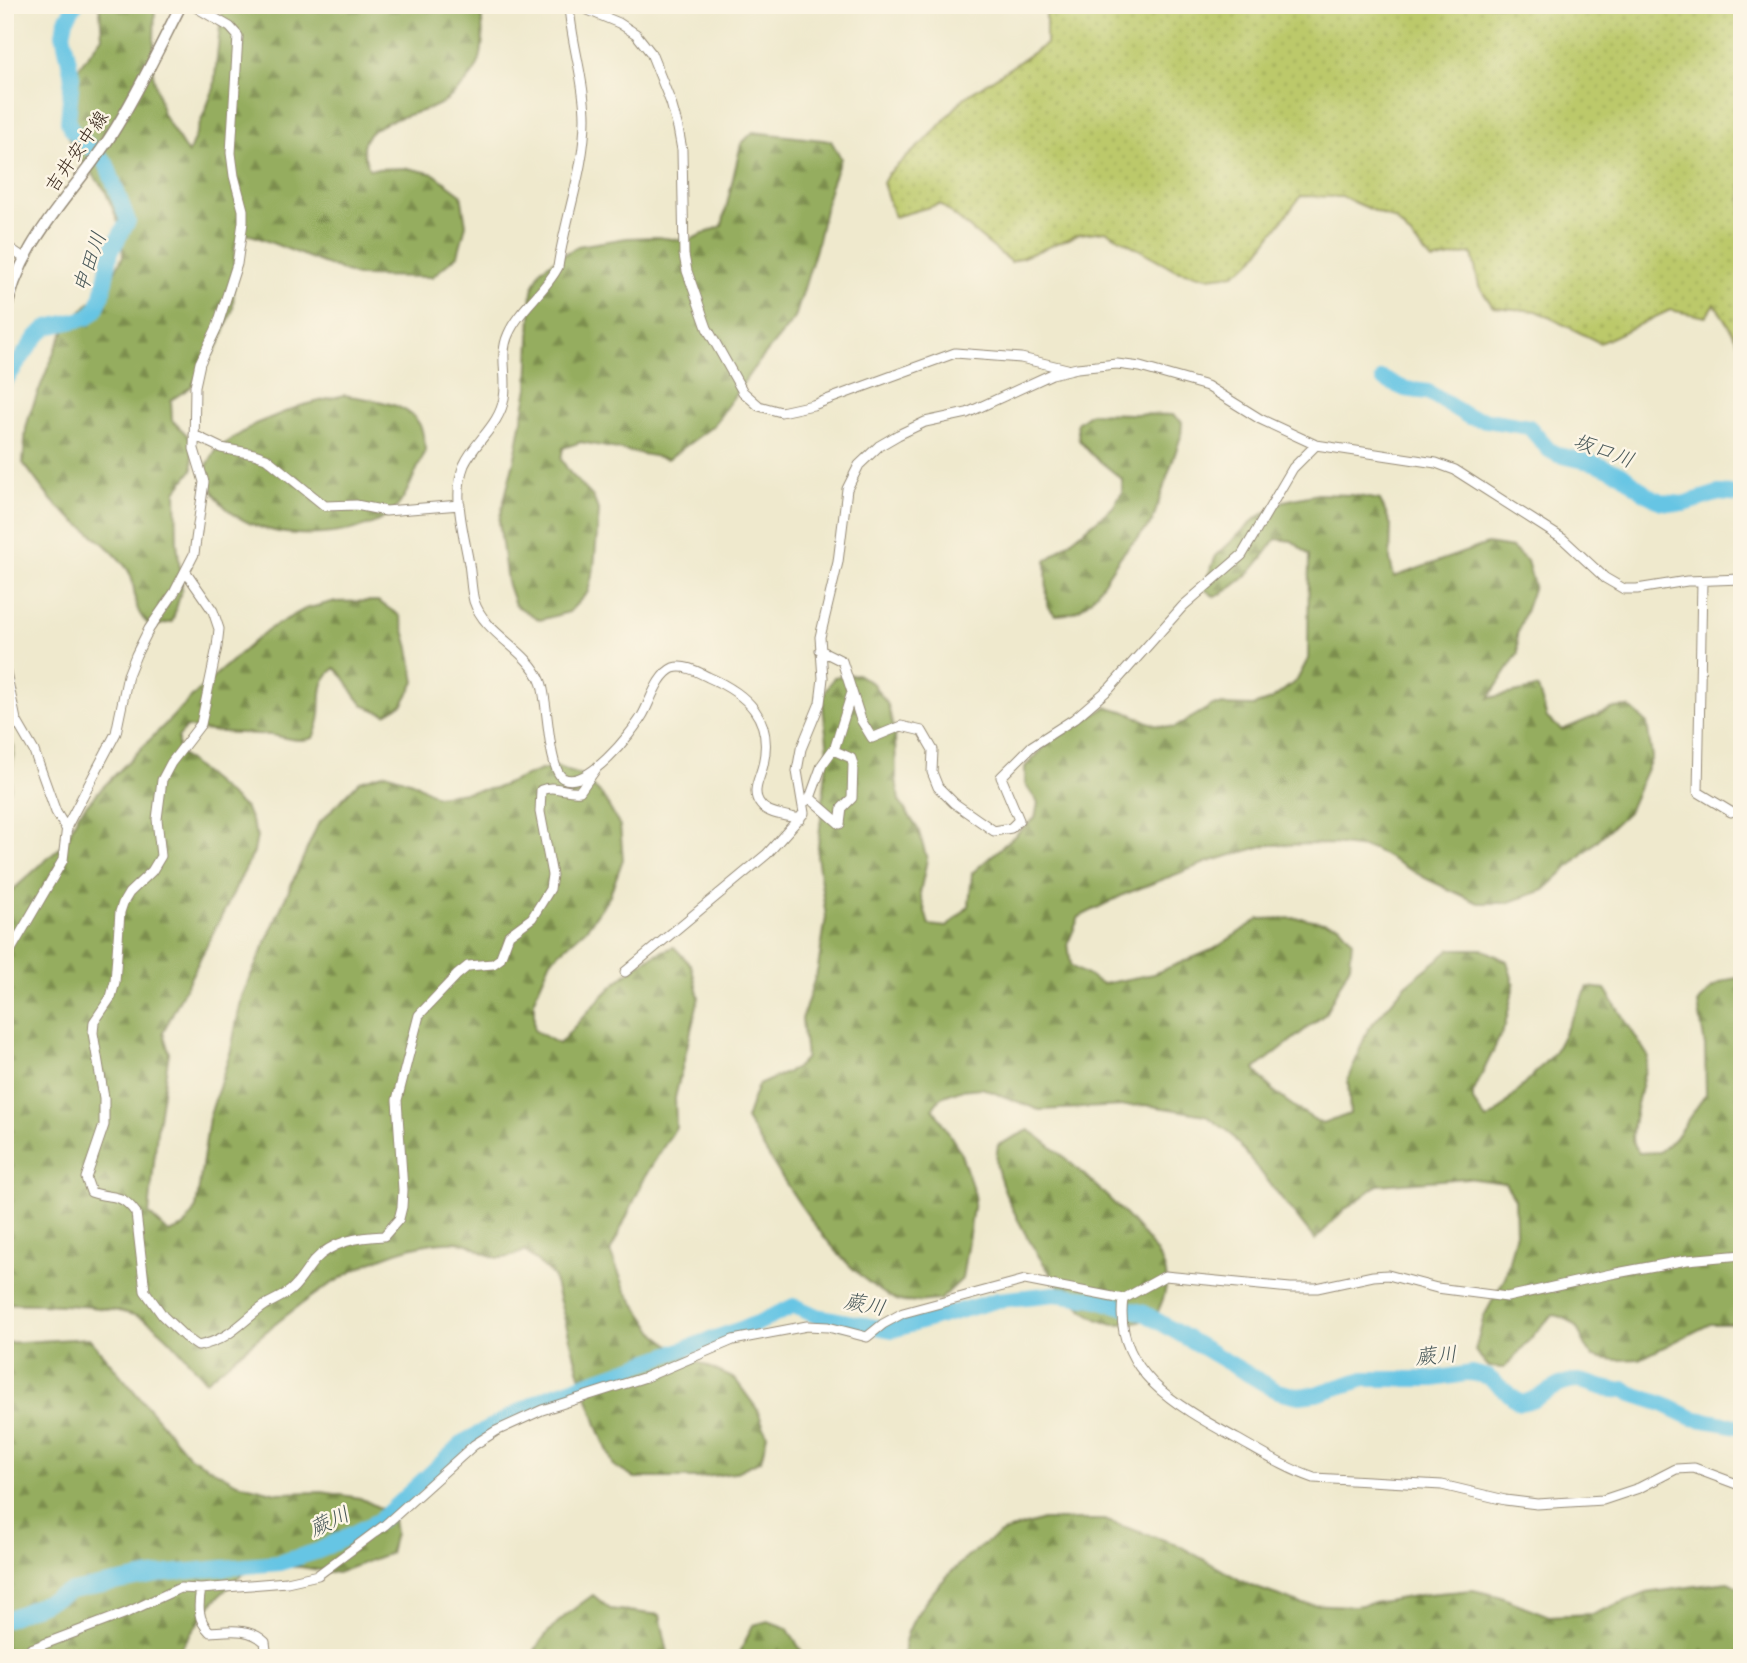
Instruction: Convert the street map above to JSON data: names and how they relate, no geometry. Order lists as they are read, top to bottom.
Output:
{
  "streets": {
    "main road": ["吉井安中線"]
  },
  "water": ["申田川", "坂口川", "蕨川"]
}
